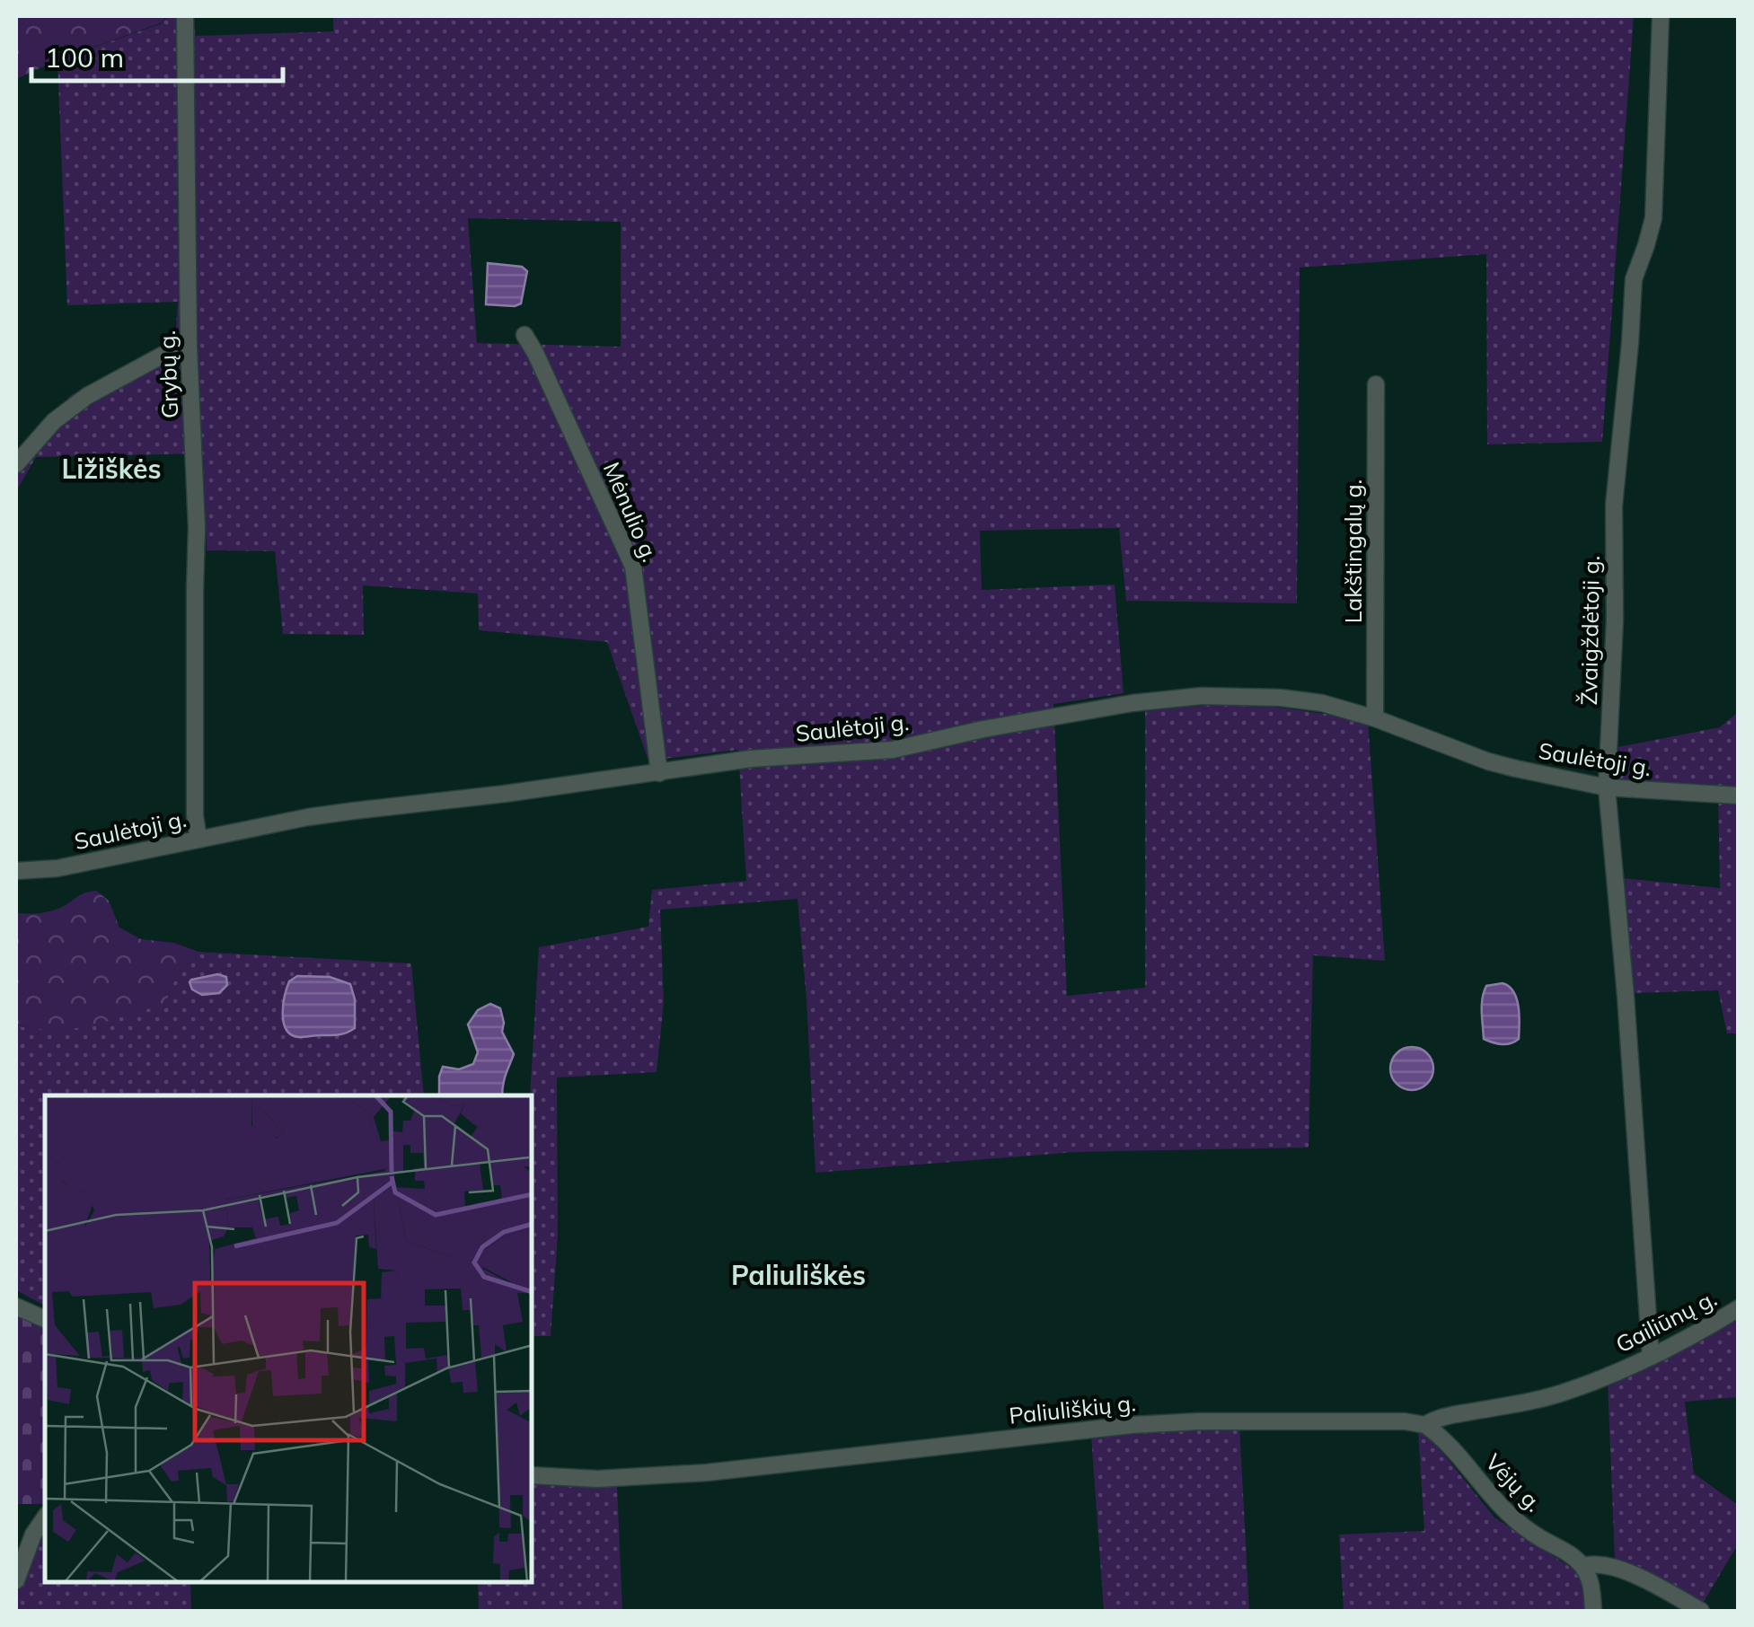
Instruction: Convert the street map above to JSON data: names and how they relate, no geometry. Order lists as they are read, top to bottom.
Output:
{
  "streets": {
    "street": [
      "Grybų g.",
      "Mėnulio g.",
      "Lakštingalų g.",
      "Žvaigždėtoji g.",
      "Saulėtoji g.",
      "Gailiūnų g.",
      "Paliuliškių g.",
      "Vėjų g."
    ]
  },
  "crossings": [
    ["Grybų g.", "Saulėtoji g."],
    ["Mėnulio g.", "Saulėtoji g."],
    ["Lakštingalų g.", "Saulėtoji g."],
    ["Žvaigždėtoji g.", "Saulėtoji g."],
    ["Žvaigždėtoji g.", "Gailiūnų g."],
    ["Gailiūnų g.", "Paliuliškių g."],
    ["Paliuliškių g.", "Vėjų g."]
  ],
  "districts": ["Ližiškės", "Paliuliškės"],
  "scale_bar": "100 m"
}
